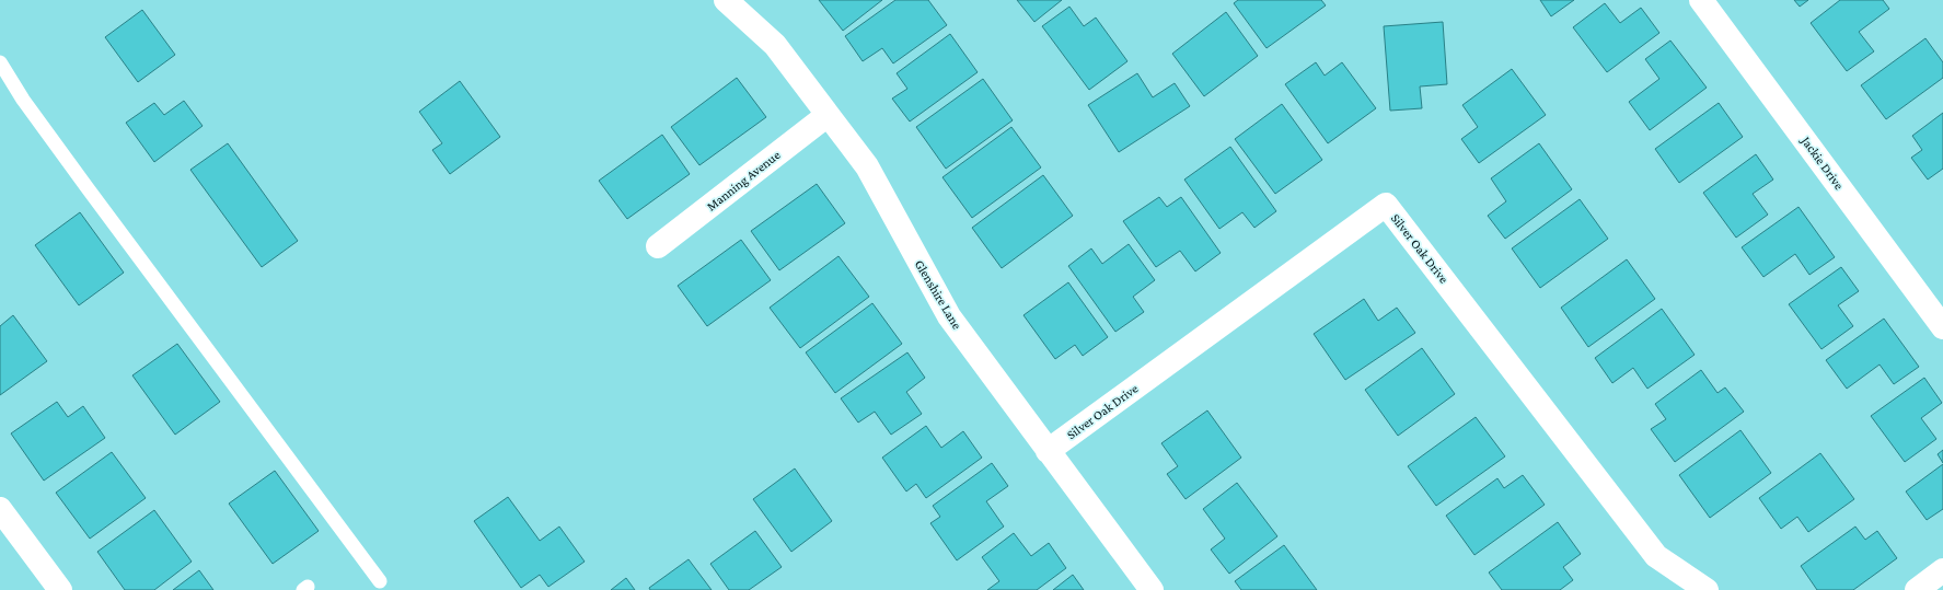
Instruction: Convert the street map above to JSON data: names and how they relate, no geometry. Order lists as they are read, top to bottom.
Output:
{
  "streets": {
    "street": [
      "Jackie Drive",
      "Manning Avenue",
      "Silver Oak Drive",
      "Glenshire Lane"
    ]
  },
  "crossings": [
    ["Manning Avenue", "Glenshire Lane"],
    ["Silver Oak Drive", "Glenshire Lane"]
  ]
}
